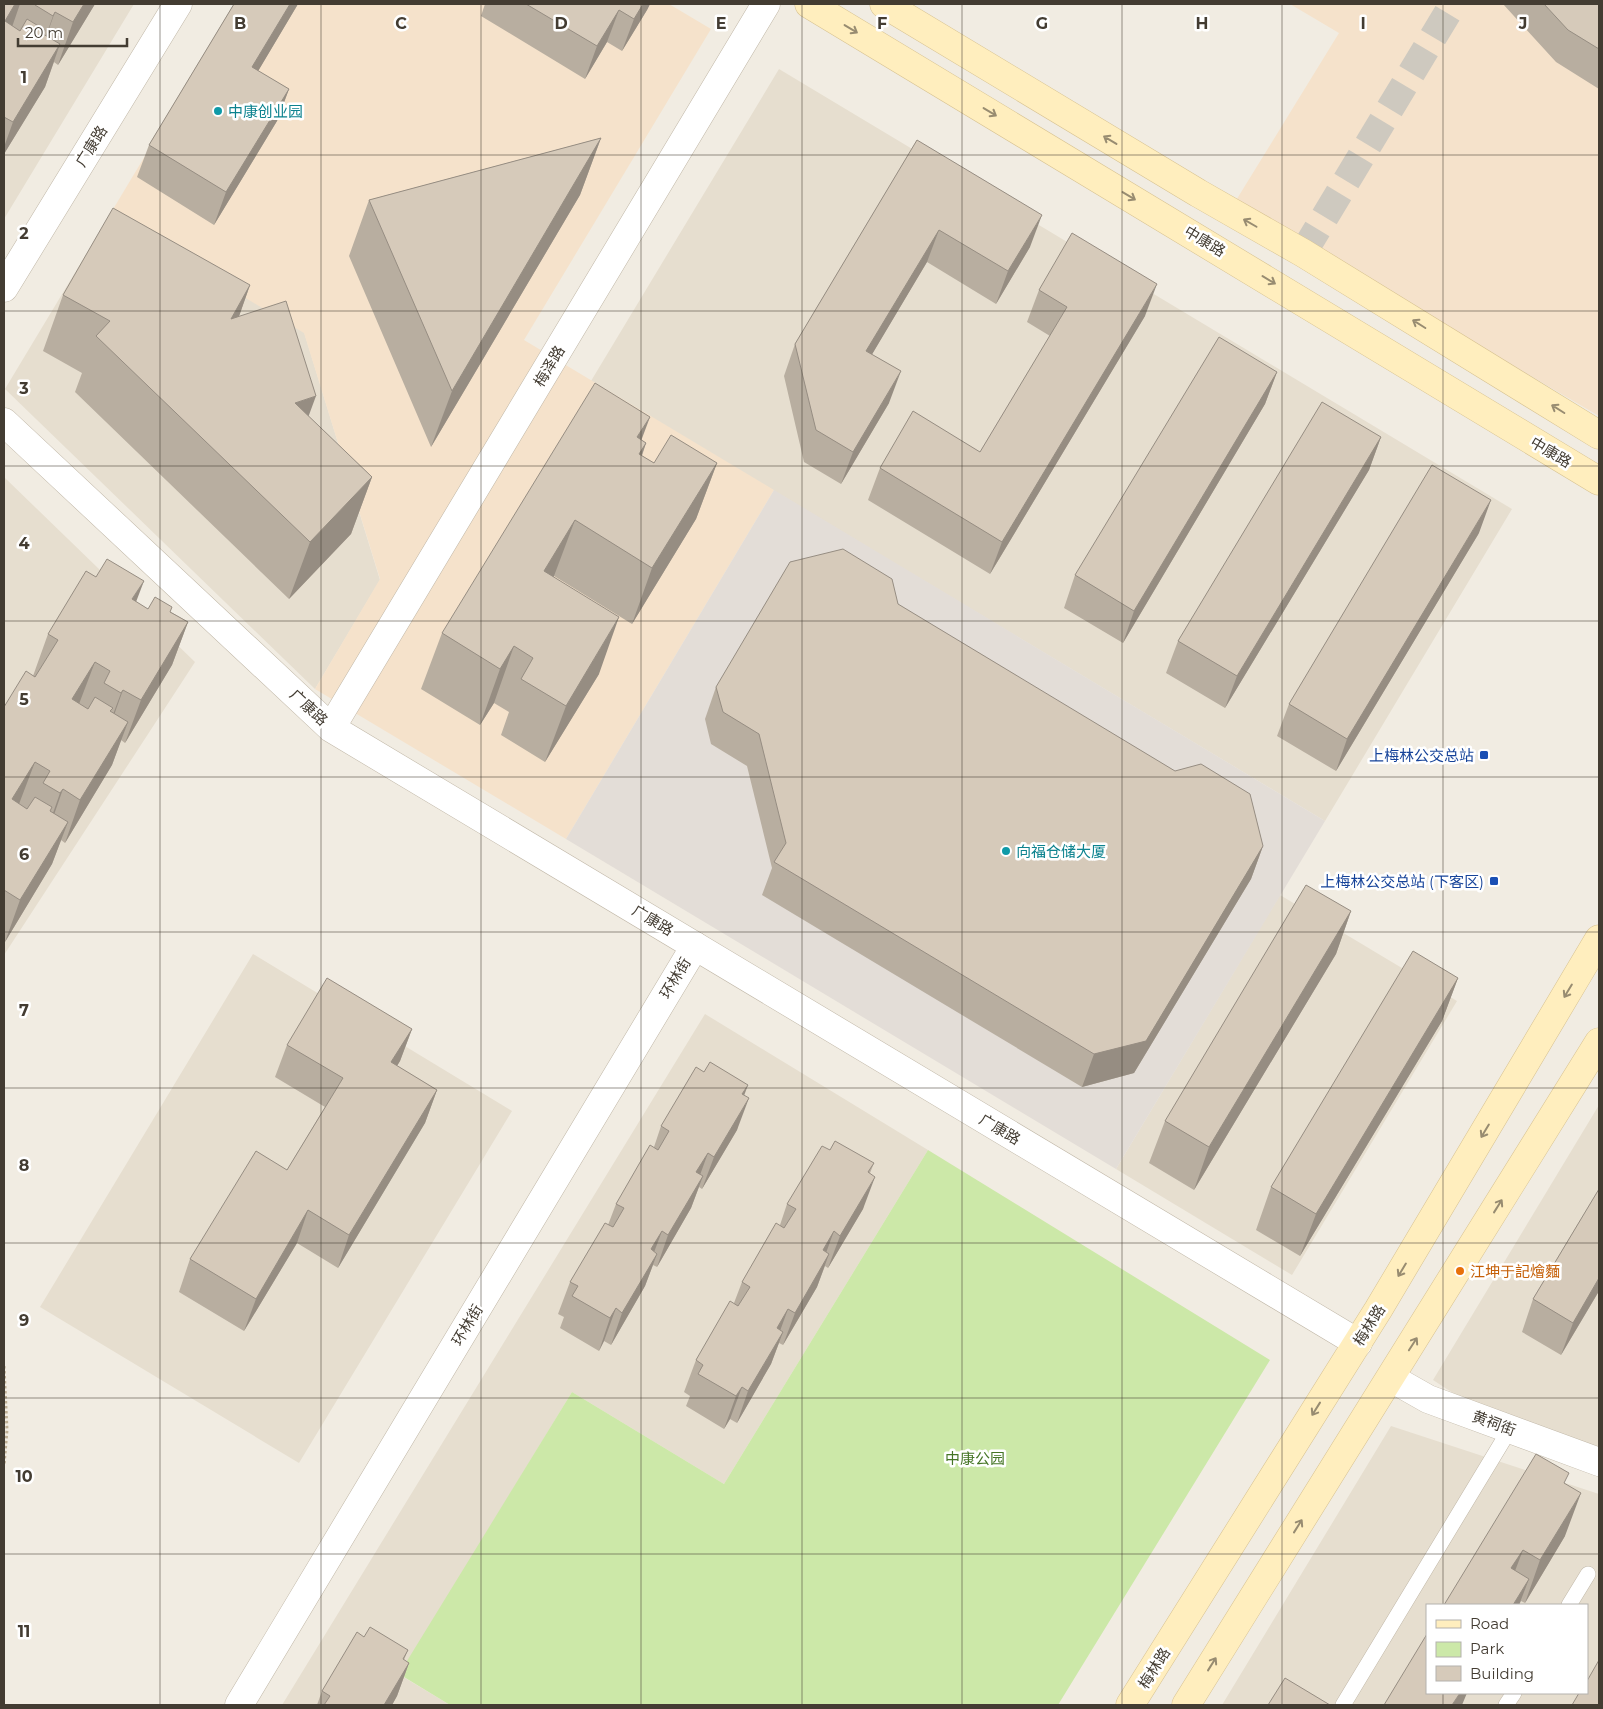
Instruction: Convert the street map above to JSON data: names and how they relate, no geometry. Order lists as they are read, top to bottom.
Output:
{
  "streets": {
    "main road": ["中康路", "梅林路"],
    "street": [
      "广康路",
      "梅泽路",
      "环林街",
      "黄祠街"
    ]
  },
  "crossings": [
    ["广康路", "梅泽路"],
    ["广康路", "环林街"],
    ["广康路", "梅林路"]
  ],
  "parks": ["中康公园"],
  "places": {
    "other": ["中康创业园", "向福仓储大厦", "江坤于記燴麵"],
    "transit": ["上梅林公交总站", "上梅林公交总站 (下客区)"]
  },
  "legend": ["Road", "Park", "Building"],
  "scale_bar": "20 m",
  "grid": {
    "columns": [
      "B",
      "C",
      "D",
      "E",
      "F",
      "G",
      "H",
      "I",
      "J"
    ],
    "rows": [
      "1",
      "2",
      "3",
      "4",
      "5",
      "6",
      "7",
      "8",
      "9",
      "10",
      "11"
    ]
  }
}
